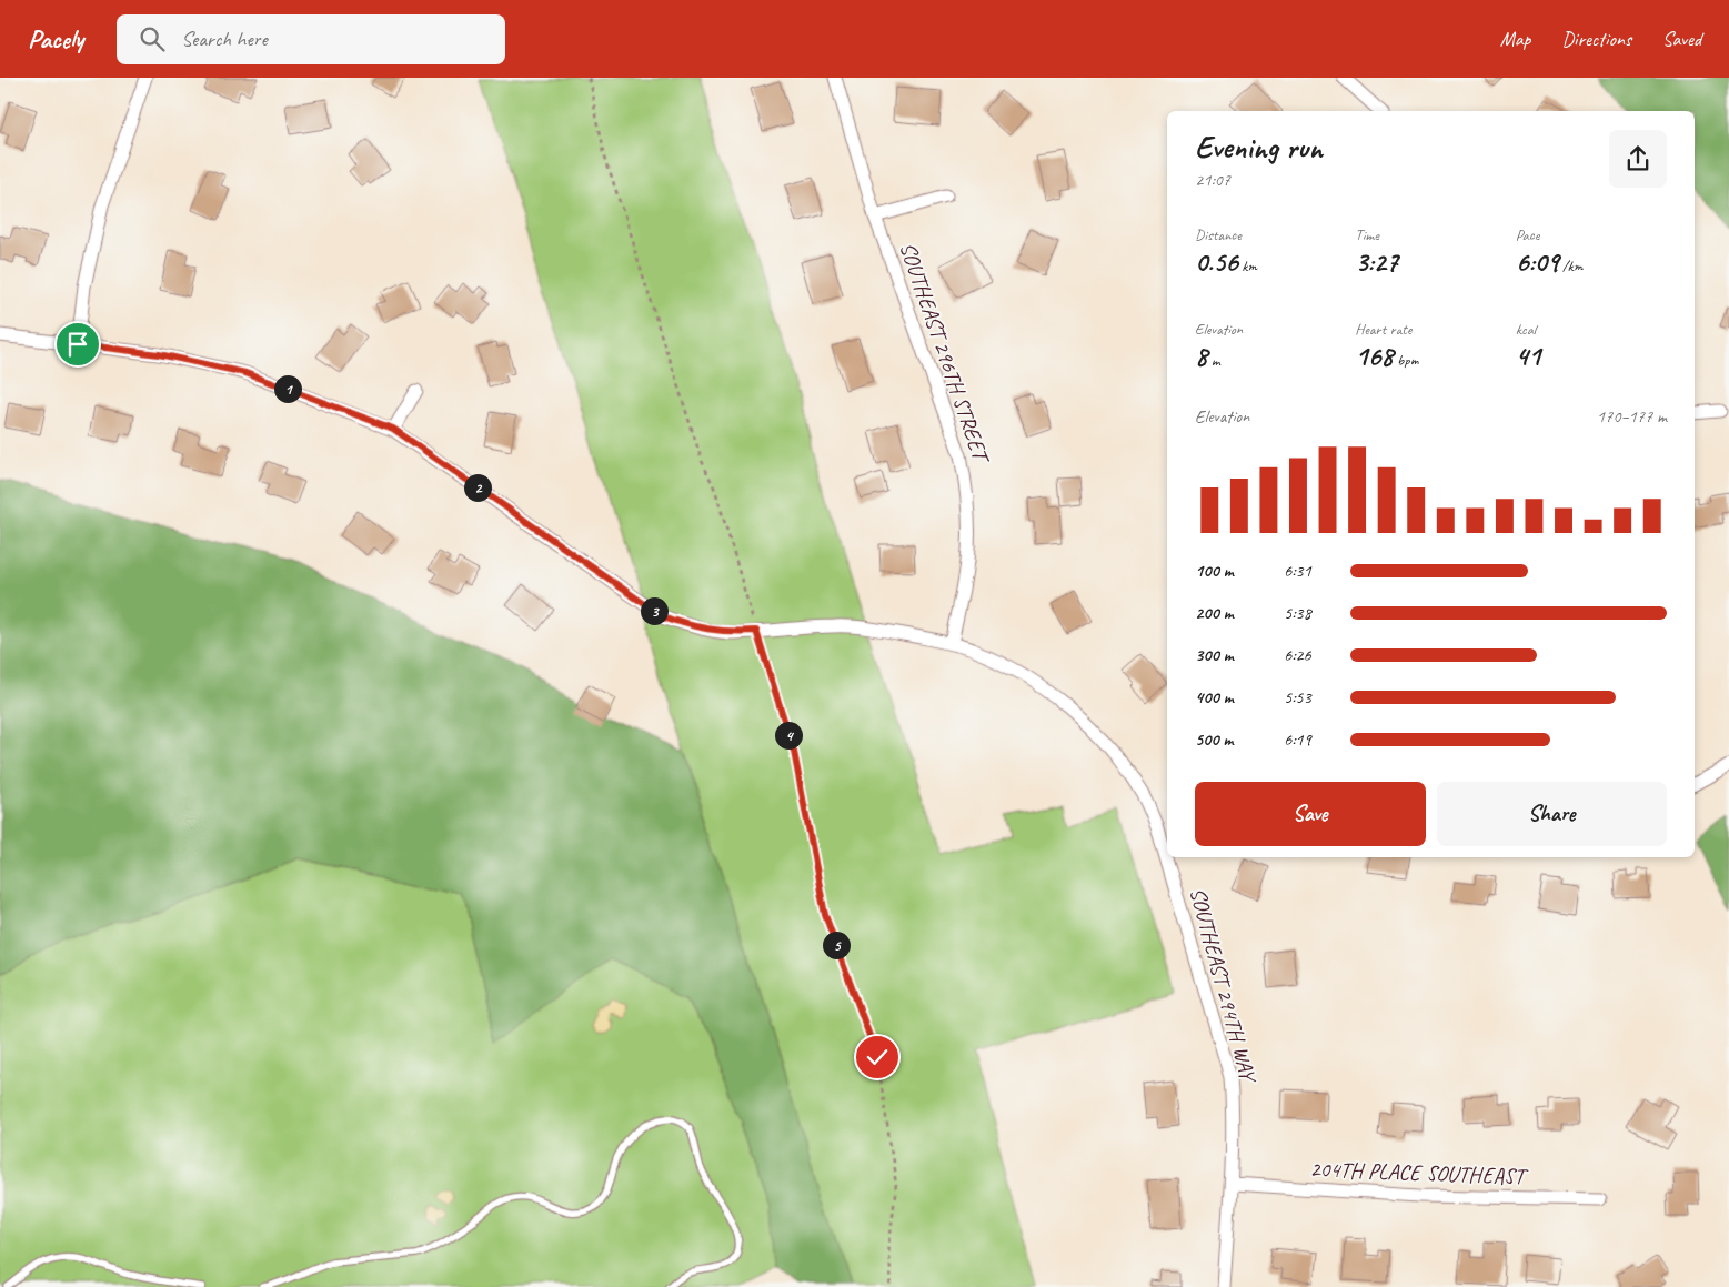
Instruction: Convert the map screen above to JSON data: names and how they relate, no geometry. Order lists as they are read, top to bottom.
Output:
{
  "streets": {
    "street": ["SOUTHEAST 296TH STREET", "SOUTHEAST 294TH WAY", "204TH PLACE SOUTHEAST"]
  },
  "crossings": [
    ["SOUTHEAST 296TH STREET", "SOUTHEAST 294TH WAY"],
    ["SOUTHEAST 294TH WAY", "204TH PLACE SOUTHEAST"]
  ],
  "page": {
    "header": "Pacely",
    "search": "Search here",
    "nav": ["Map", "Directions", "Saved"],
    "heading": ["Evening run", "21:07"],
    "stats": [
      ["Distance", "0.56 km"],
      ["Time", "3:27"],
      ["Pace", "6:09 /km"],
      ["Elevation", "8 m"],
      ["Heart rate", "168 bpm"],
      ["kcal", "41"]
    ],
    "pins": [
      "1",
      "2",
      "3",
      "4",
      "5"
    ],
    "chart": ["Elevation", "170–177 m"],
    "list": [
      {
        "name": "100 m",
        "note": "6:31"
      },
      {
        "name": "200 m",
        "note": "5:38"
      },
      {
        "name": "300 m",
        "note": "6:26"
      },
      {
        "name": "400 m",
        "note": "5:53"
      },
      {
        "name": "500 m",
        "note": "6:19"
      }
    ],
    "buttons": ["Save", "Share"]
  }
}
